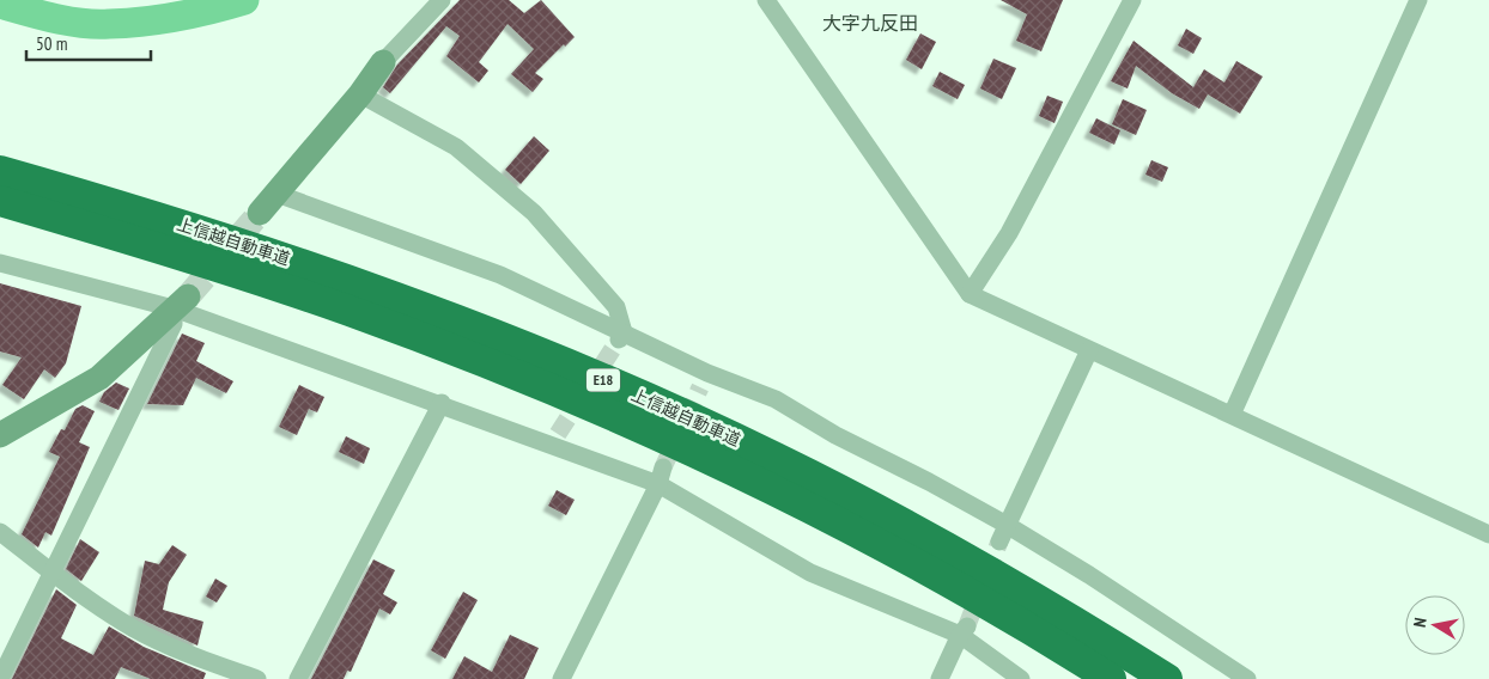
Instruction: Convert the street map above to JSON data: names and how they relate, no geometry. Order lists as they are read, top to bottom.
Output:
{
  "streets": {
    "highway": ["上信越自動車道", "E18"]
  },
  "districts": ["大字九反田"],
  "scale_bar": "50 m",
  "north": "left"
}
